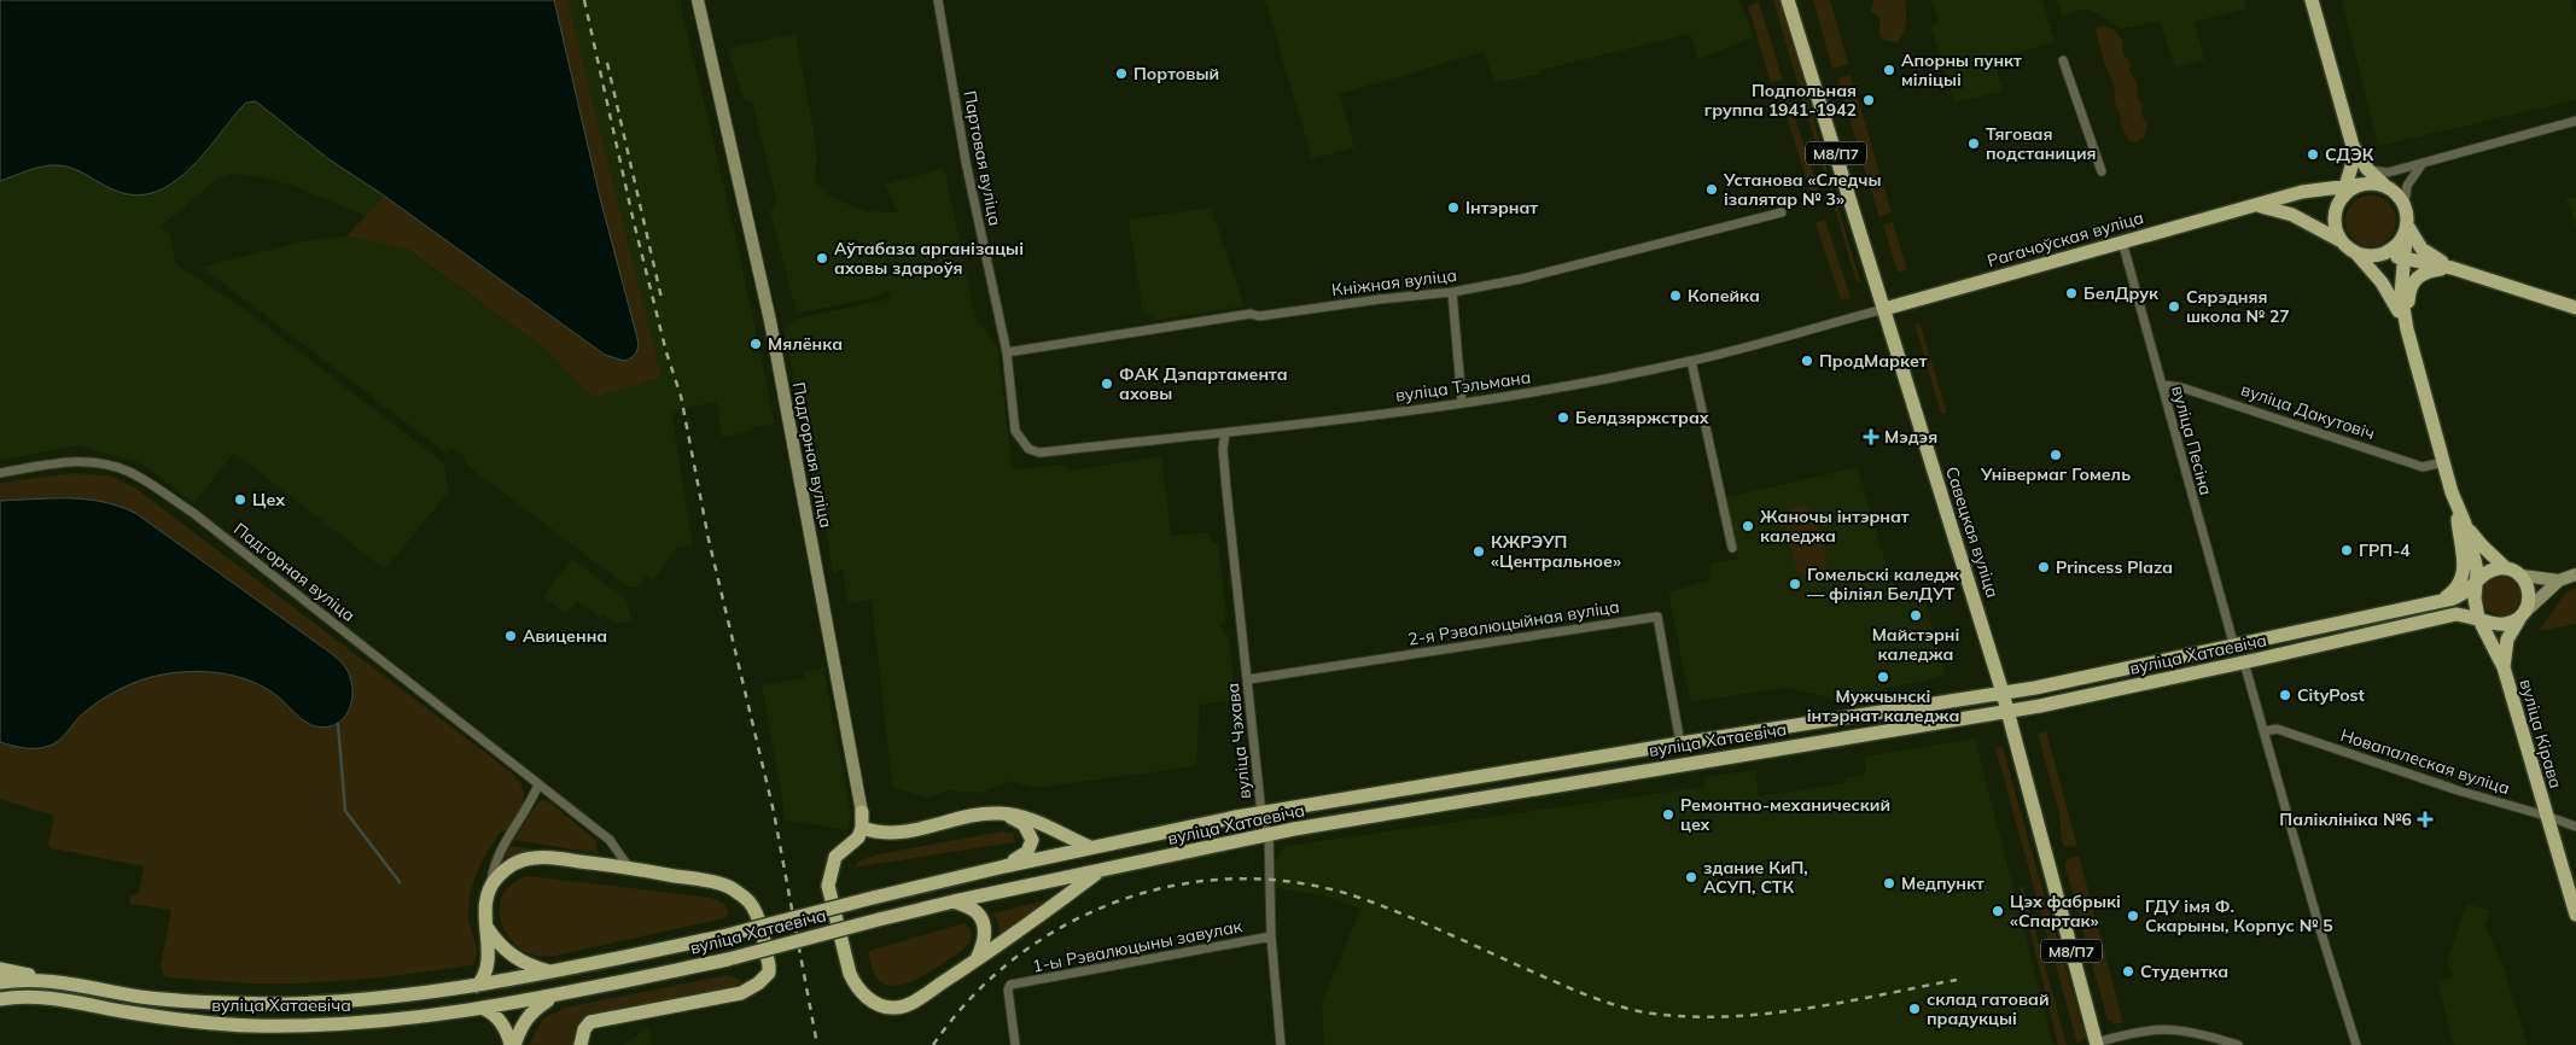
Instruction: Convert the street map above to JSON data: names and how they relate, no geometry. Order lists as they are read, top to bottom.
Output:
{
  "streets": {
    "main road": [
      "М8/П7",
      "Рагачоўская вуліца",
      "Савецкая вуліца",
      "вуліца Хатаевіча",
      "вуліца Кірава"
    ],
    "street": [
      "Партовая вуліца",
      "Кніжная вуліца",
      "вуліца Тэльмана",
      "вуліца Дакутовіч",
      "вуліца Песіна",
      "Падгорная вуліца",
      "2-я Рэвалюцыйная вуліца",
      "вуліца Чэхава",
      "Новапалеская вуліца",
      "1-ы Рэвалюцыны завулак"
    ]
  },
  "crossings": [
    ["Партовая вуліца", "Кніжная вуліца"],
    ["Партовая вуліца", "вуліца Тэльмана"],
    ["Рагачоўская вуліца", "вуліца Тэльмана"],
    ["Рагачоўская вуліца", "вуліца Песіна"],
    ["Рагачоўская вуліца", "Савецкая вуліца"],
    ["вуліца Тэльмана", "Савецкая вуліца"],
    ["вуліца Тэльмана", "вуліца Чэхава"],
    ["вуліца Дакутовіч", "вуліца Песіна"],
    ["вуліца Песіна", "вуліца Хатаевіча"],
    ["Савецкая вуліца", "вуліца Хатаевіча"],
    ["2-я Рэвалюцыйная вуліца", "вуліца Хатаевіча"],
    ["2-я Рэвалюцыйная вуліца", "вуліца Чэхава"],
    ["вуліца Хатаевіча", "вуліца Кірава"],
    ["вуліца Хатаевіча", "вуліца Чэхава"],
    ["вуліца Кірава", "Новапалеская вуліца"],
    ["вуліца Чэхава", "1-ы Рэвалюцыны завулак"]
  ],
  "places": {
    "other": [
      "Апорны пункт міліцыі",
      "Портовый",
      "Подпольная группа 1941-1942",
      "Тяговая подстаниция",
      "СДЭК",
      "Установа «Следчы ізалятар № 3»",
      "Інтэрнат",
      "Аўтабаза арганізацыі аховы здароўя",
      "БелДрук",
      "Копейка",
      "Сярэдняя школа № 27",
      "Мялёнка",
      "ПродМаркет",
      "ФАК Дэпартамента аховы",
      "Белдзяржстрах",
      "Універмаг Гомель",
      "Цех",
      "Жаночы інтэрнат каледжа",
      "ГРП-4",
      "КЖРЭУП «Центральное»",
      "Princess Plaza",
      "Гомельскі каледж — філіял БелДУТ",
      "Майстэрні каледжа",
      "Авиценна",
      "Мужчынскі інтэрнат каледжа",
      "CityPost",
      "Ремонтно-механический цех",
      "здание КиП, АСУП, СТК",
      "Медпункт",
      "Цэх фабрыкі «Спартак»",
      "ГДУ імя Ф. Скарыны, Корпус № 5",
      "Студентка",
      "склад гатовай прадукцыі"
    ],
    "health": ["Мэдэя", "Паліклініка №6"]
  }
}
